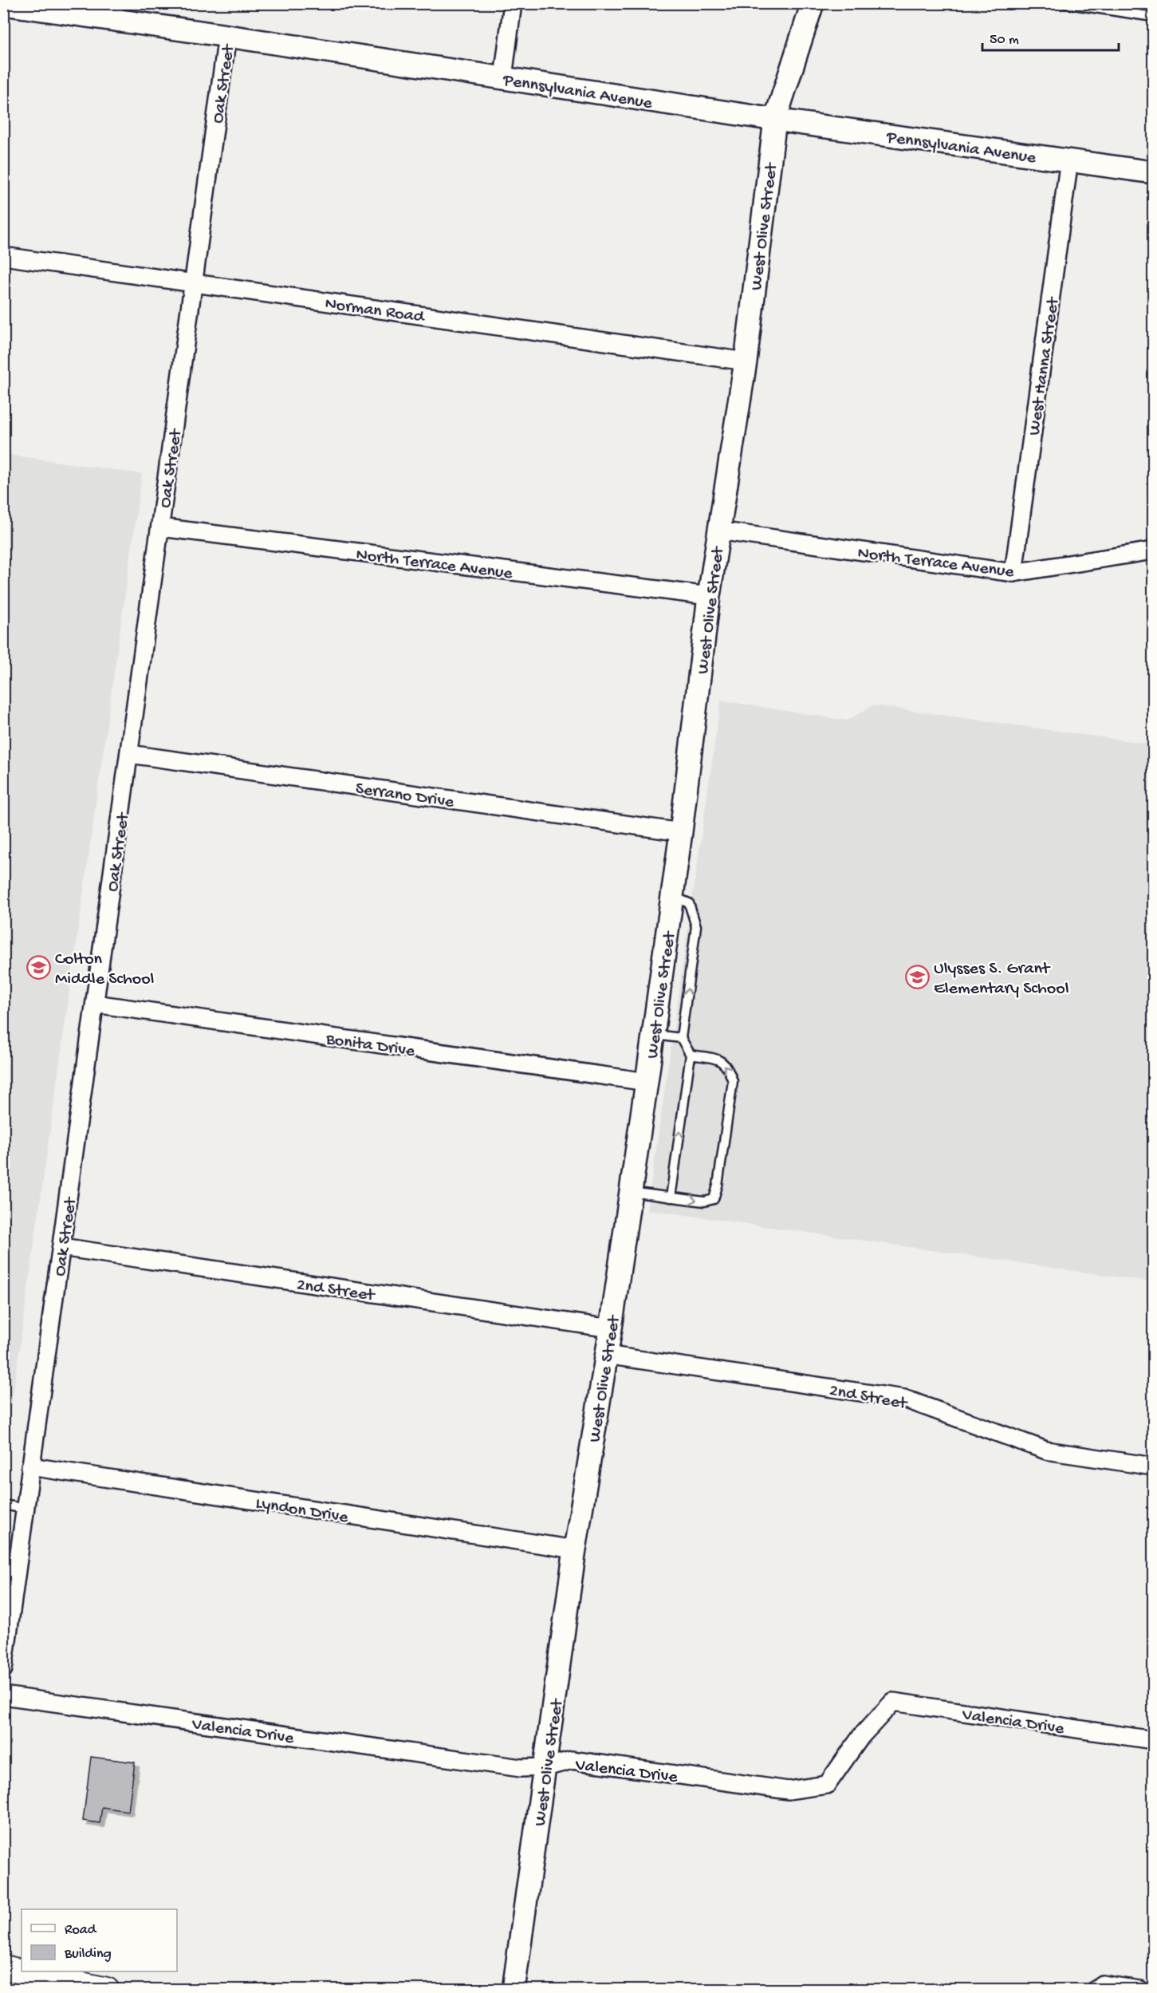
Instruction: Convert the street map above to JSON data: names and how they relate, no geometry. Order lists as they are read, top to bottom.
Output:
{
  "streets": {
    "street": [
      "Oak Street",
      "Pennsylvania Avenue",
      "West Olive Street",
      "Norman Road",
      "West Hanna Street",
      "North Terrace Avenue",
      "Serrano Drive",
      "Bonita Drive",
      "2nd Street",
      "Lyndon Drive",
      "Valencia Drive"
    ]
  },
  "crossings": [
    ["Oak Street", "Pennsylvania Avenue"],
    ["Oak Street", "Norman Road"],
    ["Oak Street", "North Terrace Avenue"],
    ["Oak Street", "Serrano Drive"],
    ["Oak Street", "Bonita Drive"],
    ["Oak Street", "2nd Street"],
    ["Oak Street", "Lyndon Drive"],
    ["Pennsylvania Avenue", "West Olive Street"],
    ["Pennsylvania Avenue", "West Hanna Street"],
    ["West Olive Street", "Norman Road"],
    ["West Olive Street", "North Terrace Avenue"],
    ["West Olive Street", "Serrano Drive"],
    ["West Olive Street", "Bonita Drive"],
    ["West Olive Street", "2nd Street"],
    ["West Olive Street", "Lyndon Drive"],
    ["West Olive Street", "Valencia Drive"],
    ["West Hanna Street", "North Terrace Avenue"]
  ],
  "places": {
    "school or university": ["Colton Middle School", "Ulysses S. Grant Elementary School"]
  },
  "legend": ["Road", "Building"],
  "scale_bar": "50 m"
}
